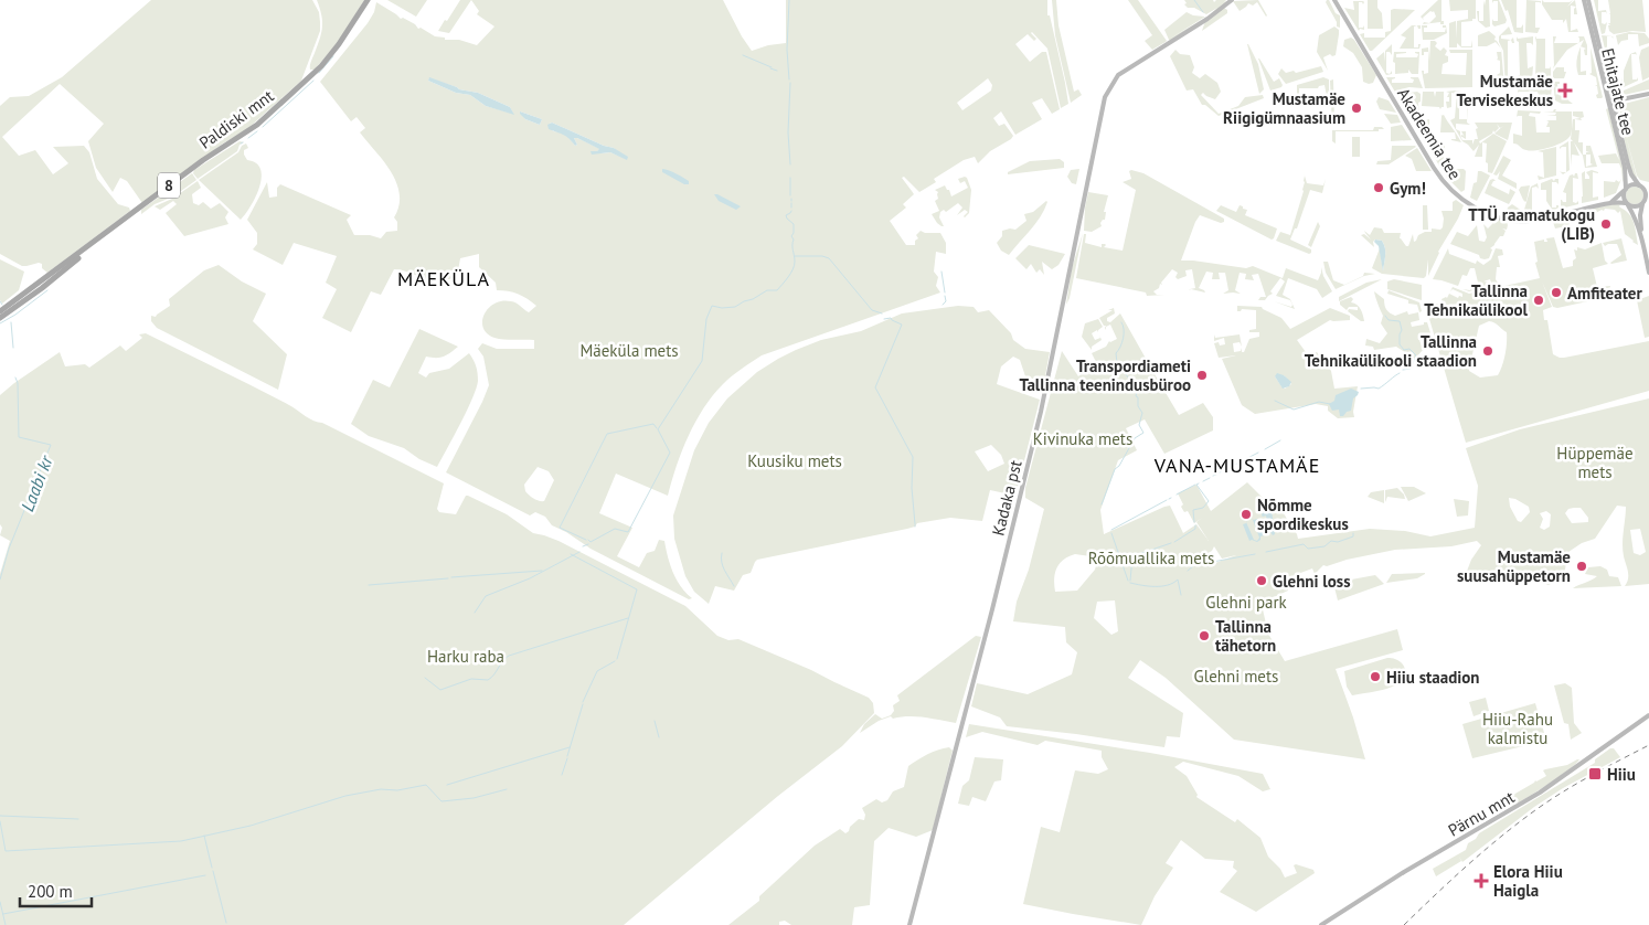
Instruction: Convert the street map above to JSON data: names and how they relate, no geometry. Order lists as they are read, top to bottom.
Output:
{
  "streets": {
    "main road": [
      "Ehitajate tee",
      "Paldiski mnt",
      "Akadeemia tee",
      "8",
      "Kadaka pst",
      "Pärnu mnt"
    ]
  },
  "crossings": [
    ["Ehitajate tee", "Akadeemia tee"]
  ],
  "districts": ["MÄEKÜLA", "VANA-MUSTAMÄE"],
  "water": ["Laabi kr"],
  "parks": [
    "Mäeküla mets",
    "Kivinuka mets",
    "Hüppemäe mets",
    "Kuusiku mets",
    "Rõõmuallika mets",
    "Glehni park",
    "Harku raba",
    "Glehni mets",
    "Hiiu-Rahu kalmistu"
  ],
  "places": {
    "health": ["Mustamäe Tervisekeskus", "Elora Hiiu Haigla"],
    "other": [
      "Mustamäe Riigigümnaasium",
      "Gym!",
      "TTÜ raamatukogu (LIB)",
      "Amfiteater",
      "Tallinna Tehnikaülikool",
      "Tallinna Tehnikaülikooli staadion",
      "Transpordiameti Tallinna teenindusbüroo",
      "Nõmme spordikeskus",
      "Mustamäe suusahüppetorn",
      "Glehni loss",
      "Tallinna tähetorn",
      "Hiiu staadion"
    ],
    "transit": ["Hiiu"]
  },
  "scale_bar": "200 m"
}
